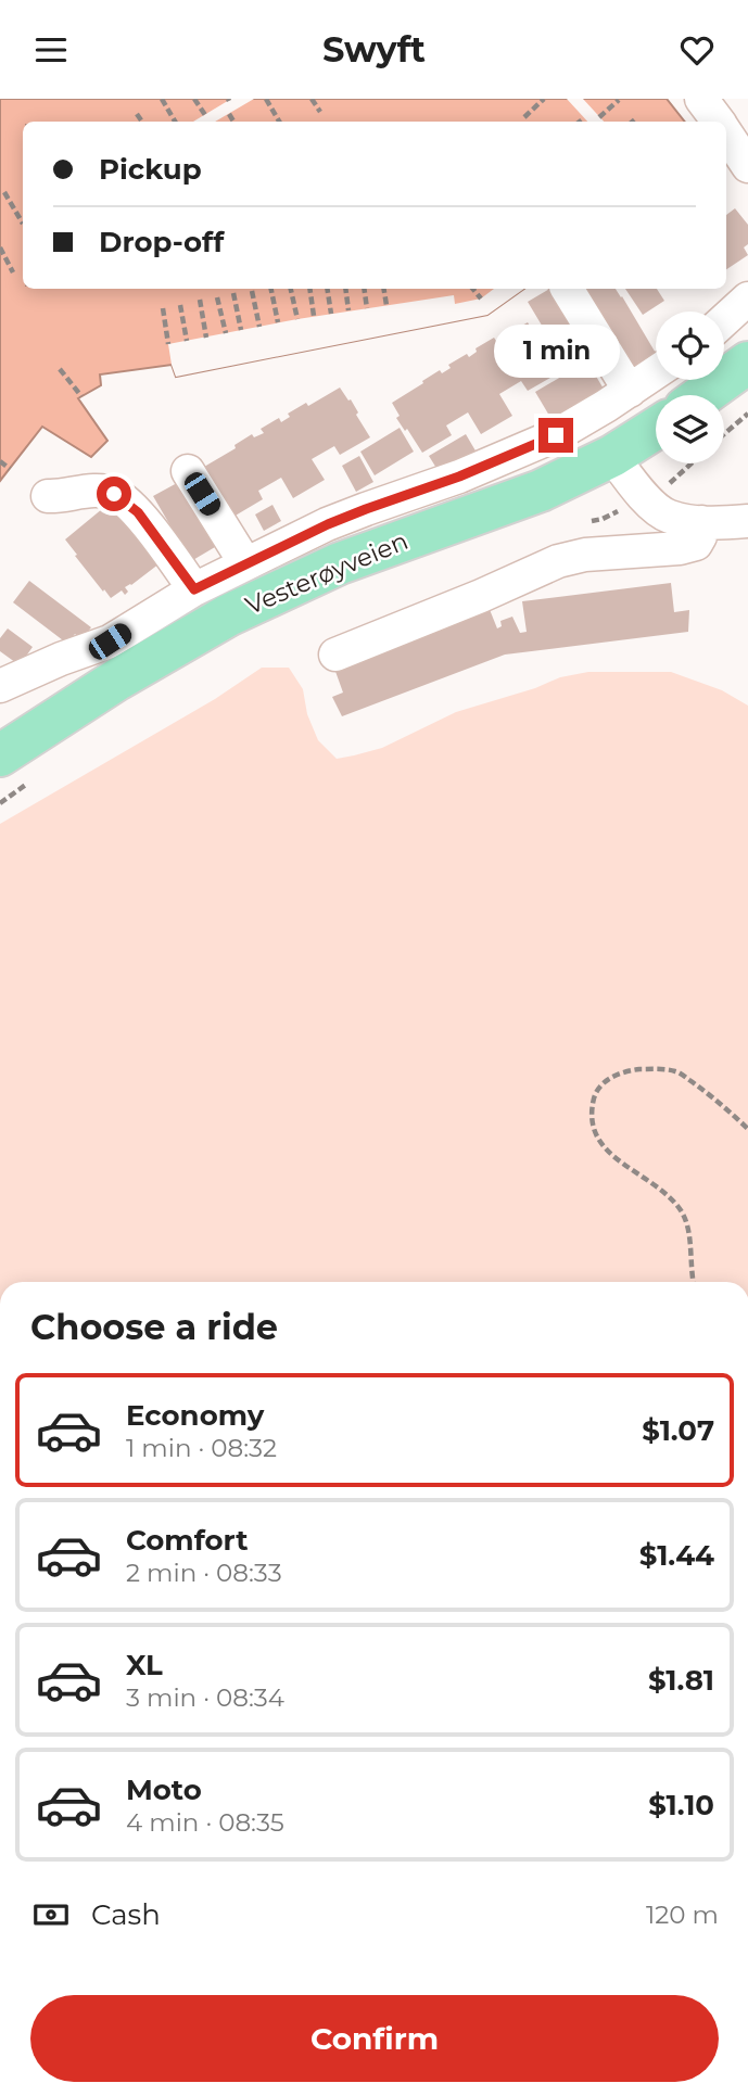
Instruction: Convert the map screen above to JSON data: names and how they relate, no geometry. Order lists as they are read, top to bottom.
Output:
{
  "streets": {
    "main road": ["Vesterøyveien"]
  },
  "page": {
    "header": "Swyft",
    "banner": ["Pickup", "Drop-off"],
    "bubble": "1 min",
    "heading": "Choose a ride",
    "list": [
      {
        "name": "Economy",
        "note": "1 min · 08:32",
        "value": "$1.07"
      },
      {
        "name": "Comfort",
        "note": "2 min · 08:33",
        "value": "$1.44"
      },
      {
        "name": "XL",
        "note": "3 min · 08:34",
        "value": "$1.81"
      },
      {
        "name": "Moto",
        "note": "4 min · 08:35",
        "value": "$1.10"
      }
    ],
    "pay": ["Cash", "120 m"],
    "buttons": "Confirm"
  }
}
